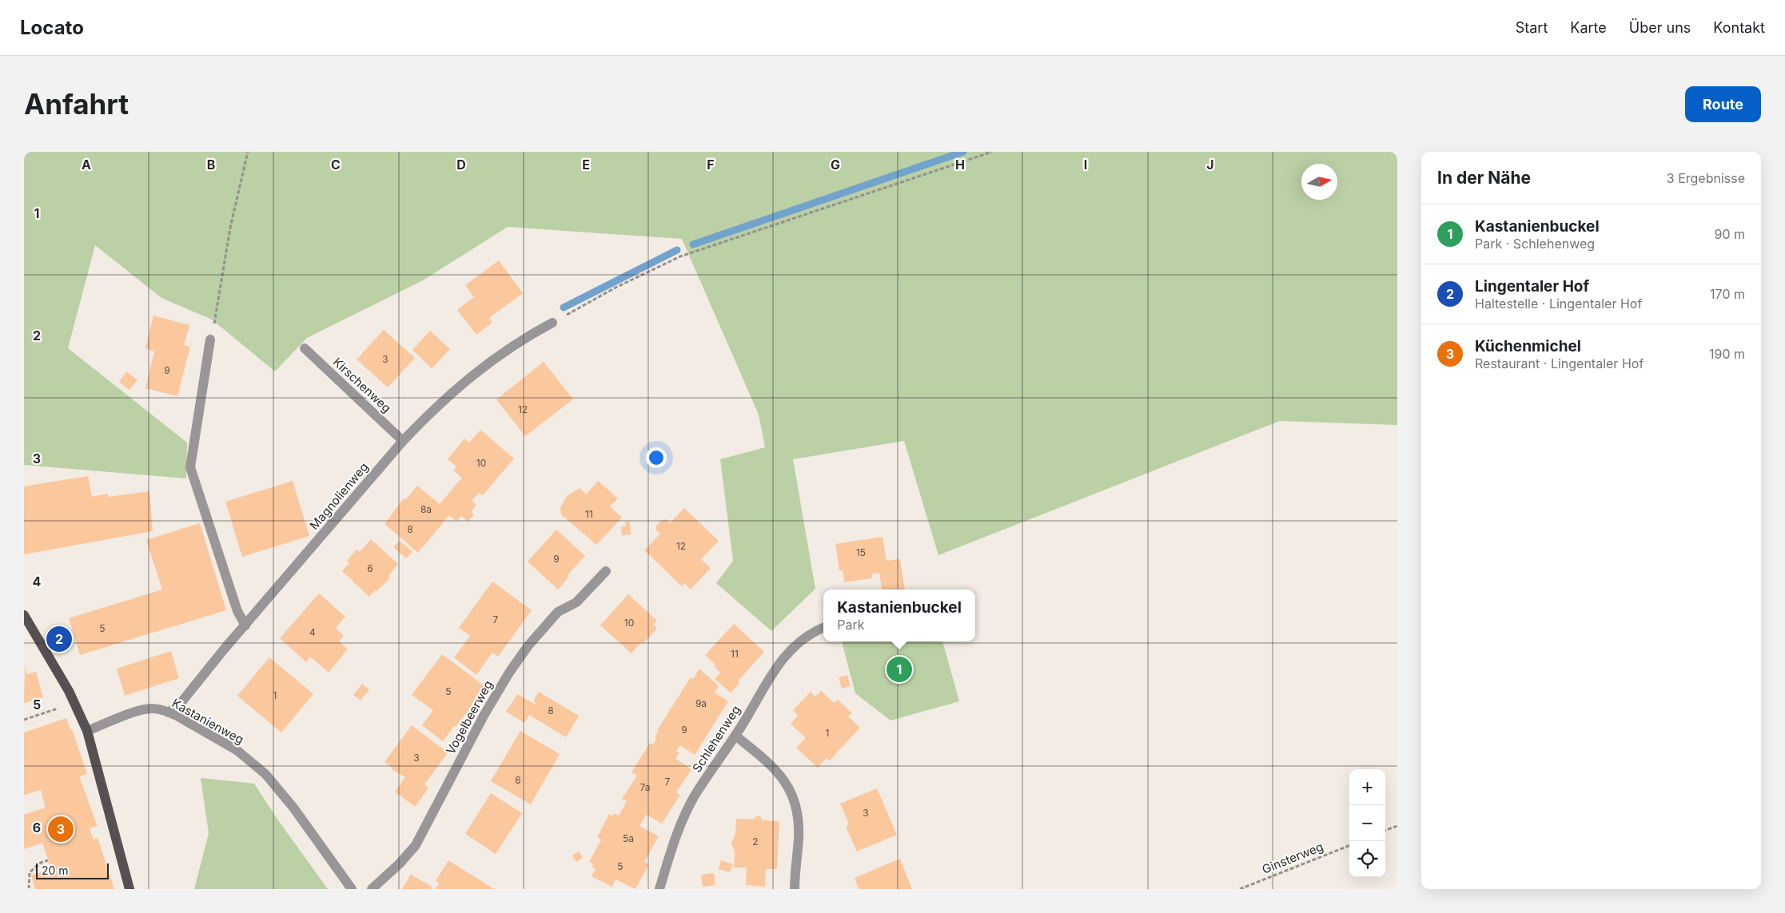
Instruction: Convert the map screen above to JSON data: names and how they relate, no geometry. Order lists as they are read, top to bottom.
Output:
{
  "streets": {
    "street": [
      "Kirschenweg",
      "Magnolienweg",
      "Vogelbeerweg",
      "Kastanienweg",
      "Schlehenweg"
    ],
    "path": ["Ginsterweg"]
  },
  "crossings": [
    ["Kirschenweg", "Magnolienweg"],
    ["Magnolienweg", "Kastanienweg"]
  ],
  "house_numbers": [
    "3",
    "9",
    "12",
    "10",
    "8a",
    "11",
    "8",
    "12",
    "15",
    "9",
    "6",
    "7",
    "10",
    "5",
    "4",
    "11",
    "5",
    "1",
    "9a",
    "8",
    "9",
    "1",
    "3",
    "6",
    "7",
    "7a",
    "3",
    "5a",
    "2",
    "5"
  ],
  "scale_bar": "20 m",
  "north": "right",
  "page": {
    "header": "Locato",
    "nav": [
      "Start",
      "Karte",
      "Über uns",
      "Kontakt"
    ],
    "buttons": "Route",
    "title": "Anfahrt",
    "heading": ["In der Nähe", "3 Ergebnisse"],
    "list": [
      {
        "mark": "1",
        "name": "Kastanienbuckel",
        "note": "Park · Schlehenweg",
        "value": "90 m"
      },
      {
        "mark": "2",
        "name": "Lingentaler Hof",
        "note": "Haltestelle · Lingentaler Hof",
        "value": "170 m"
      },
      {
        "mark": "3",
        "name": "Küchenmichel",
        "note": "Restaurant · Lingentaler Hof",
        "value": "190 m"
      }
    ],
    "popup": ["Kastanienbuckel", "Park"],
    "pins": ["2", "1", "3"],
    "map_buttons": ["+", "−"],
    "scale": "20 m"
  },
  "grid": {
    "columns": [
      "A",
      "B",
      "C",
      "D",
      "E",
      "F",
      "G",
      "H",
      "I",
      "J"
    ],
    "rows": [
      "1",
      "2",
      "3",
      "4",
      "5",
      "6"
    ]
  }
}
